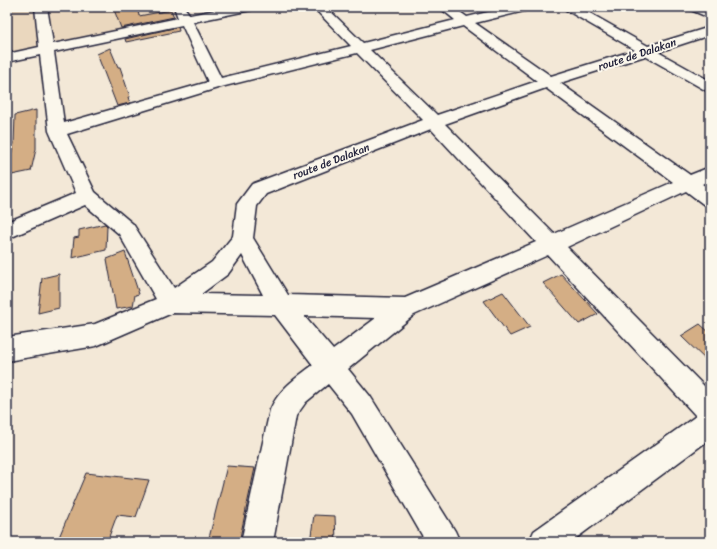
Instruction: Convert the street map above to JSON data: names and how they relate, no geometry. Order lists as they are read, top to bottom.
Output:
{
  "streets": {
    "street": ["route de Dalakan"]
  }
}
